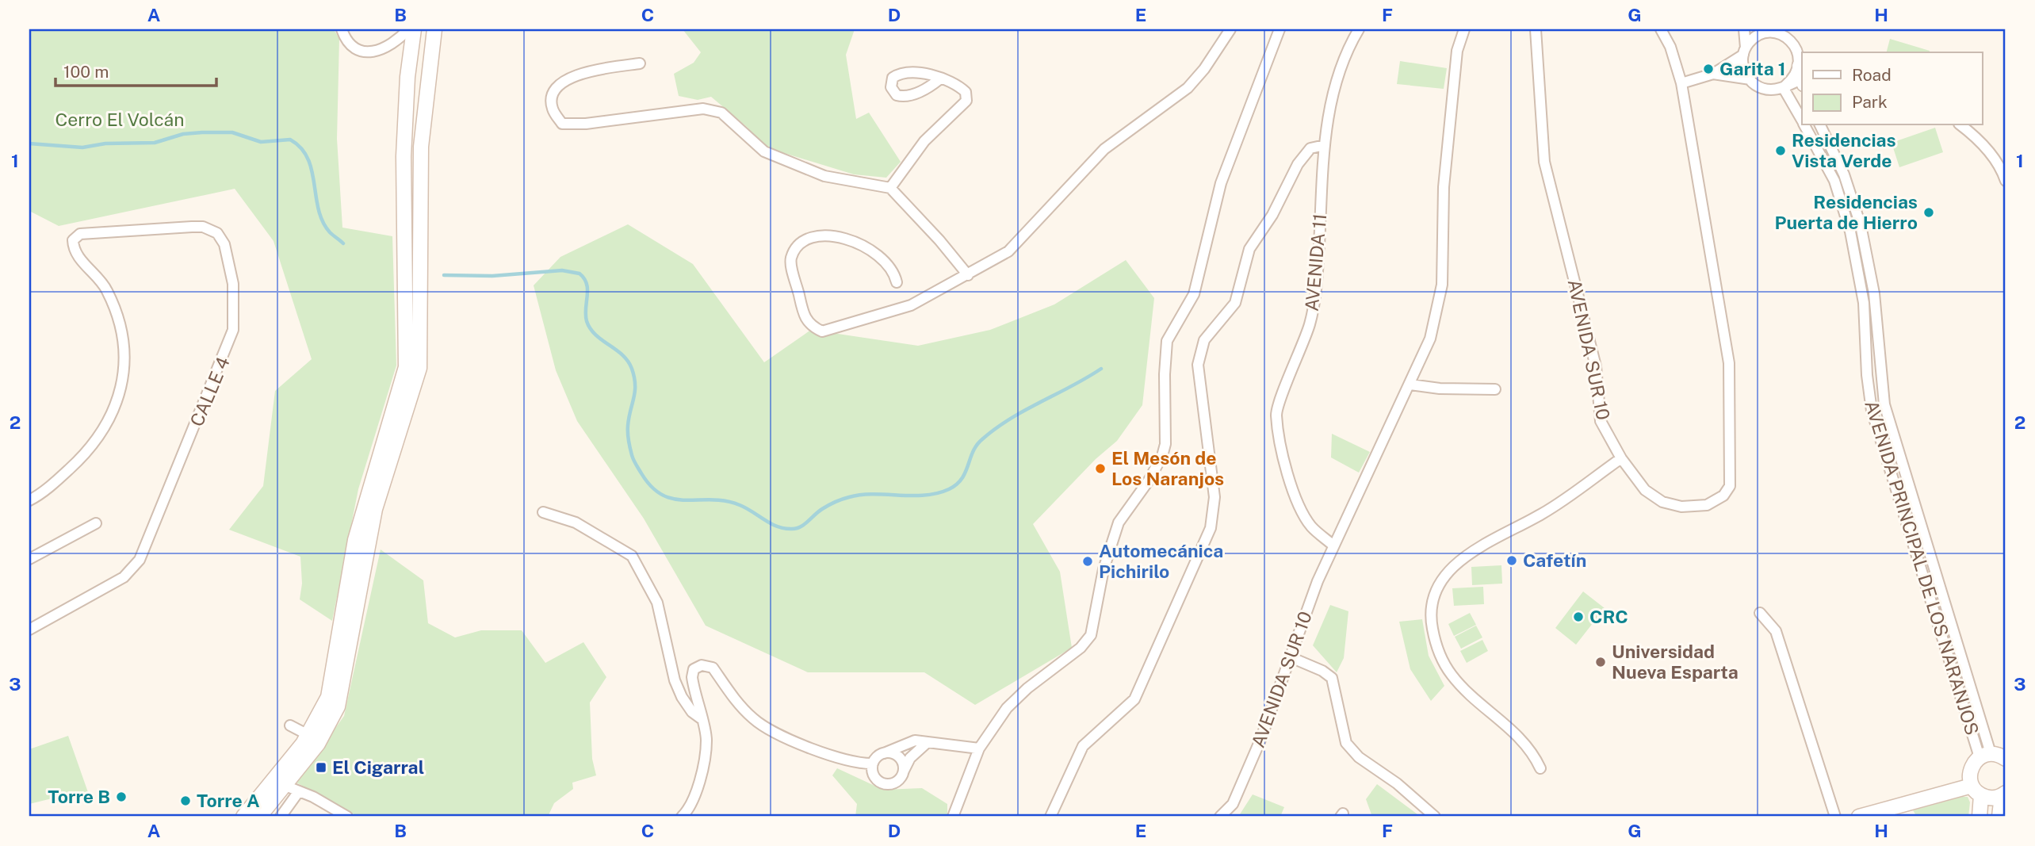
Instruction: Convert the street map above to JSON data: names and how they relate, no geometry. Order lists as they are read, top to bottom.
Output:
{
  "streets": {
    "main road": ["AVENIDA PRINCIPAL DE LOS NARANJOS"],
    "street": ["AVENIDA 11", "AVENIDA SUR 10", "CALLE 4"]
  },
  "crossings": [
    ["AVENIDA 11", "AVENIDA SUR 10"]
  ],
  "parks": ["Cerro El Volcán"],
  "places": {
    "other": [
      "Garita 1",
      "Residencias Vista Verde",
      "Residencias Puerta de Hierro",
      "El Mesón de Los Naranjos",
      "Cafetín",
      "Automecánica Pichirilo",
      "CRC",
      "Universidad Nueva Esparta",
      "Torre B",
      "Torre A"
    ],
    "transit": ["El Cigarral"]
  },
  "legend": ["Road", "Park"],
  "scale_bar": "100 m",
  "grid": {
    "columns": [
      "A",
      "B",
      "C",
      "D",
      "E",
      "F",
      "G",
      "H"
    ],
    "rows": ["1", "2", "3"]
  }
}
